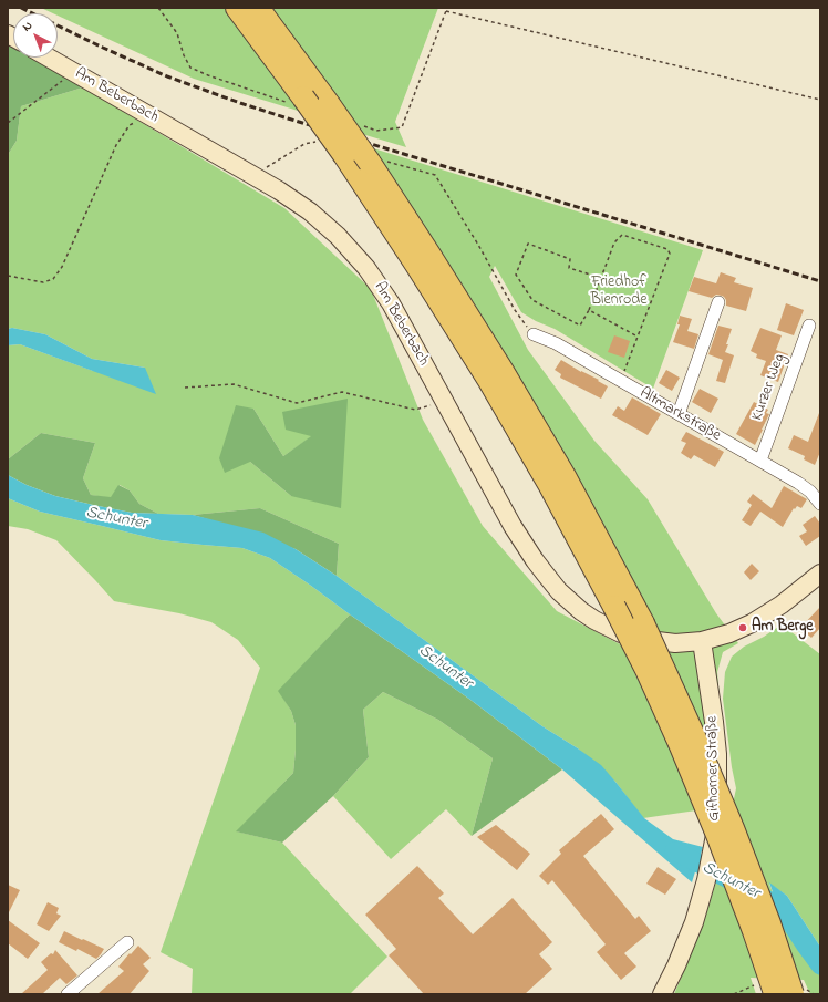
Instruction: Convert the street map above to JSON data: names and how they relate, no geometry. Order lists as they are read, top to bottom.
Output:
{
  "streets": {
    "main road": ["Am Beberbach", "Gifhorner Straße"],
    "street": ["Kurzer Weg", "Altmarkstraße"]
  },
  "crossings": [
    ["Am Beberbach", "Gifhorner Straße"],
    ["Kurzer Weg", "Altmarkstraße"]
  ],
  "water": ["Schunter"],
  "parks": ["Friedhof Bienrode"],
  "places": ["Am Berge"],
  "north": "top left"
}
